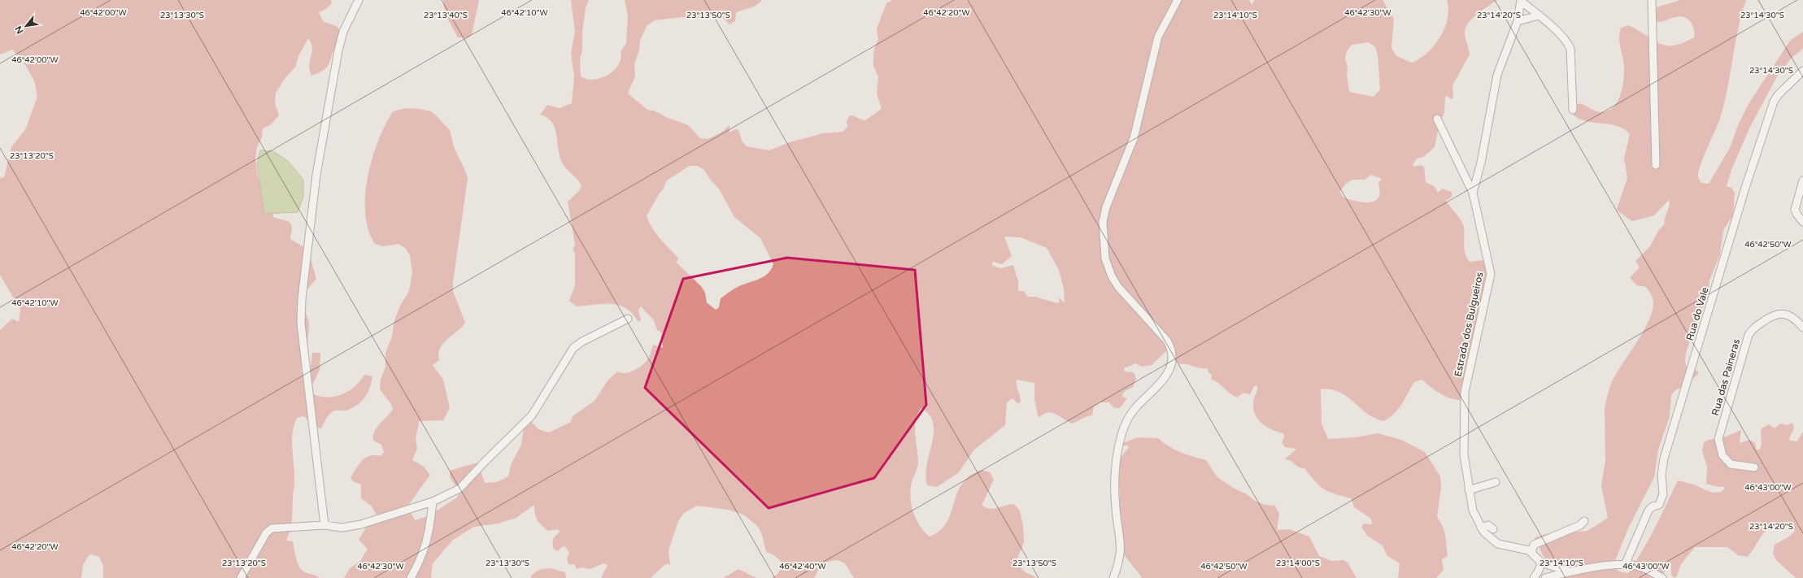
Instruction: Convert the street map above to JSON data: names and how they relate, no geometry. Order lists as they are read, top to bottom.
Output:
{
  "streets": {
    "street": ["Rua do Vale", "Estrada dos Bulgueiros", "Rua das Paineras"]
  },
  "north": "bottom left",
  "coordinates": [
    "46°42'00\"W",
    "46°42'10\"W",
    "46°42'30\"W",
    "46°42'20\"W",
    "23°14'30\"S",
    "23°13'30\"S",
    "23°13'40\"S",
    "23°13'50\"S",
    "23°14'10\"S",
    "23°14'20\"S",
    "23°13'20\"S",
    "46°42'50\"W",
    "46°43'00\"W",
    "23°14'00\"S",
    "46°42'40\"W"
  ]
}
